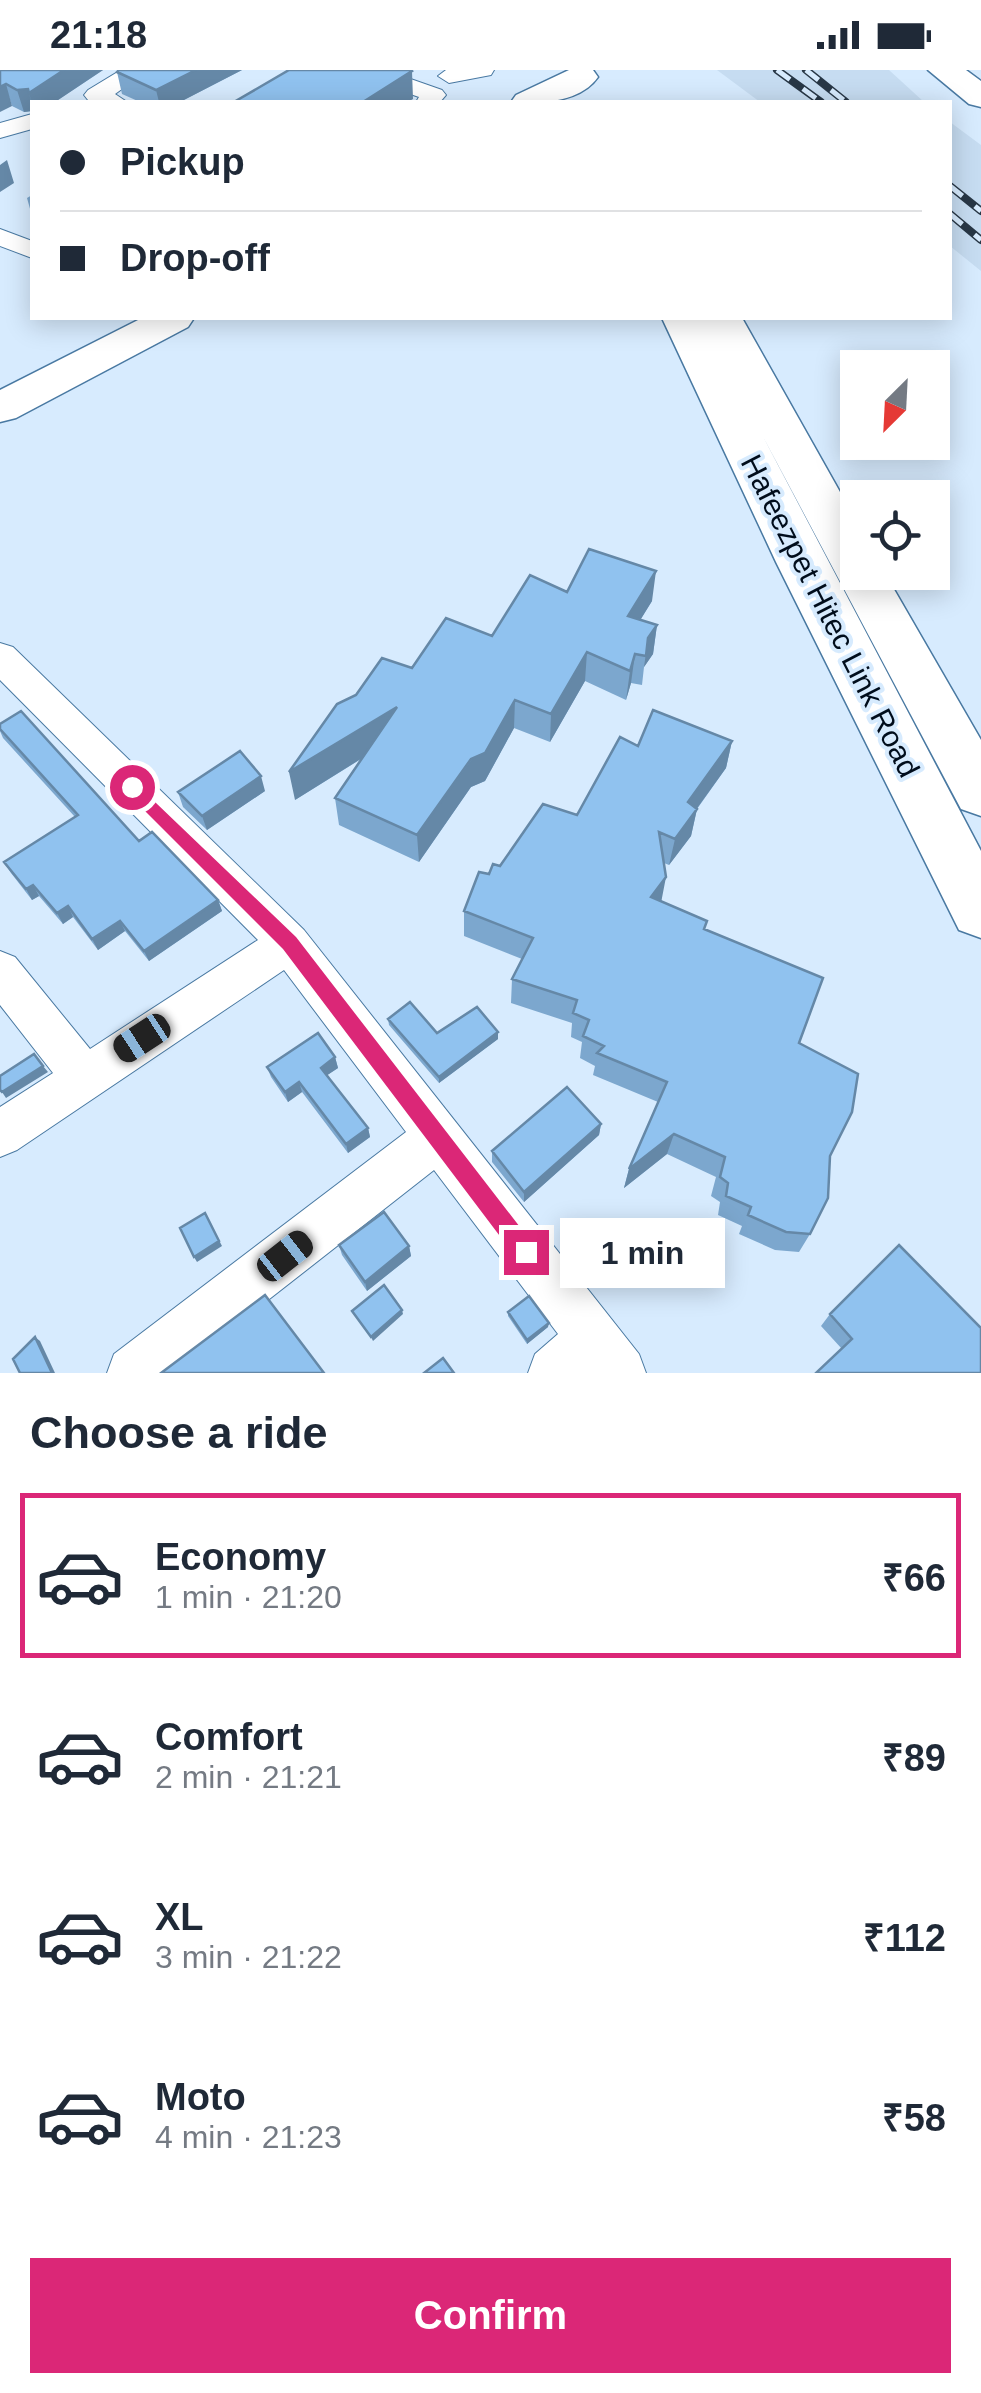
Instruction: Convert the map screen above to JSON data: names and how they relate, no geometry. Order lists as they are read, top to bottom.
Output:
{
  "streets": {
    "main road": ["Hafeezpet Hitec Link Road"]
  },
  "north": "bottom left",
  "page": {
    "status": "21:18",
    "banner": ["Pickup", "Drop-off"],
    "bubble": "1 min",
    "heading": "Choose a ride",
    "list": [
      {
        "name": "Economy",
        "note": "1 min · 21:20",
        "value": "₹66"
      },
      {
        "name": "Comfort",
        "note": "2 min · 21:21",
        "value": "₹89"
      },
      {
        "name": "XL",
        "note": "3 min · 21:22",
        "value": "₹112"
      },
      {
        "name": "Moto",
        "note": "4 min · 21:23",
        "value": "₹58"
      }
    ],
    "buttons": "Confirm"
  }
}
